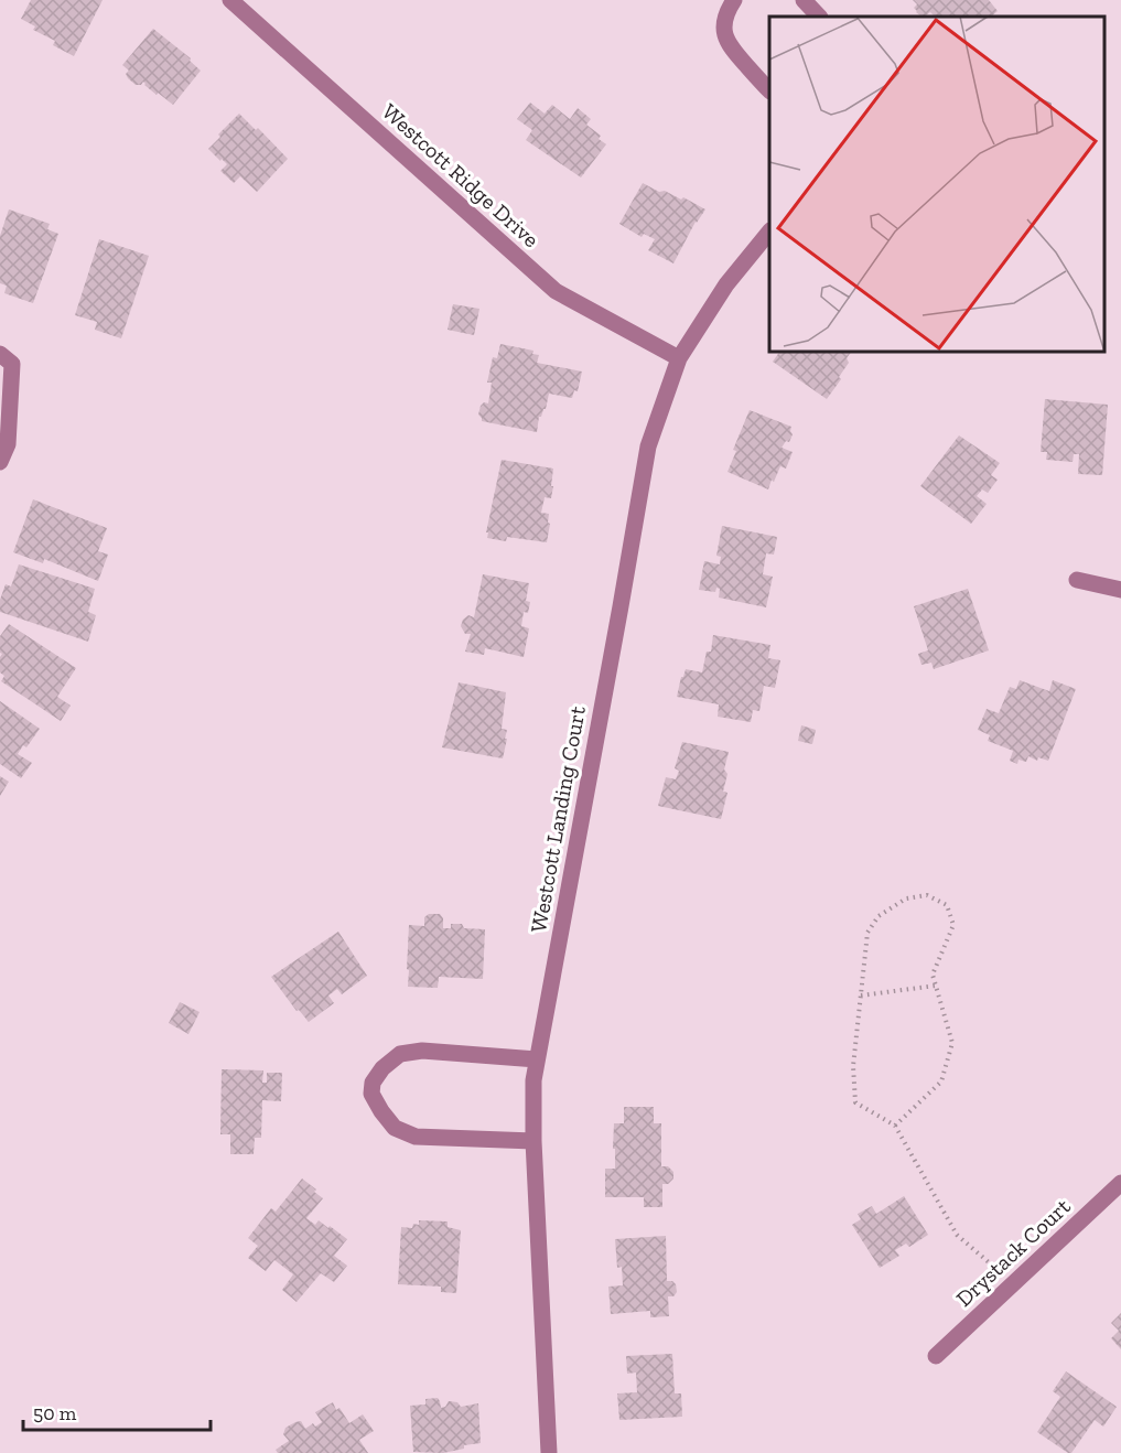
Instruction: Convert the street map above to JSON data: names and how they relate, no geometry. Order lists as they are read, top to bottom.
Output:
{
  "streets": {
    "street": ["Westcott Ridge Drive", "Westcott Landing Court", "Drystack Court"]
  },
  "crossings": [
    ["Westcott Ridge Drive", "Westcott Landing Court"]
  ],
  "scale_bar": "50 m"
}
